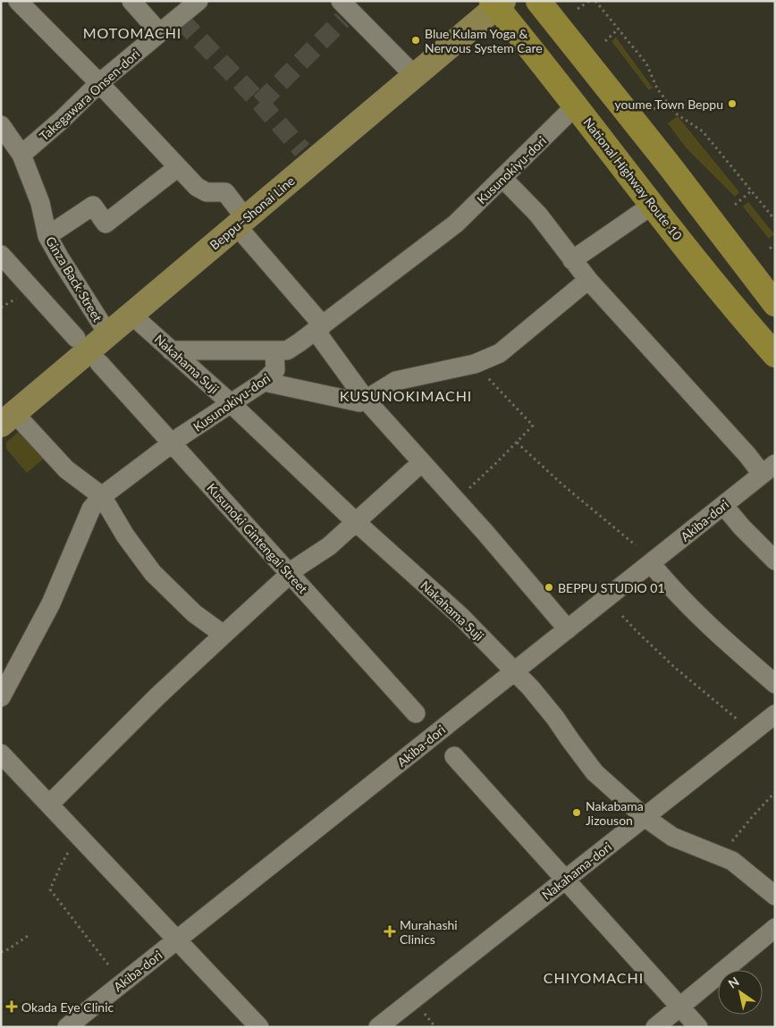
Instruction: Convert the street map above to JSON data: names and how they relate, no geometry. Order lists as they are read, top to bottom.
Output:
{
  "streets": {
    "highway": ["National Highway Route 10"],
    "main road": ["Beppu–Shonai Line"],
    "street": [
      "Takegawara Onsen-dori",
      "Kusunokiyu-dori",
      "Ginza Back Street",
      "Nakahama Suji",
      "Akiba-dori",
      "Kusunoki Gintengai Street",
      "Nakahama-dori"
    ]
  },
  "crossings": [
    ["Takegawara Onsen-dori", "Ginza Back Street"],
    ["Kusunokiyu-dori", "National Highway Route 10"],
    ["Kusunokiyu-dori", "Nakahama Suji"],
    ["Kusunokiyu-dori", "Kusunoki Gintengai Street"],
    ["National Highway Route 10", "Beppu–Shonai Line"],
    ["Beppu–Shonai Line", "Ginza Back Street"],
    ["Beppu–Shonai Line", "Nakahama Suji"],
    ["Nakahama Suji", "Akiba-dori"],
    ["Nakahama Suji", "Nakahama-dori"]
  ],
  "districts": ["MOTOMACHI", "KUSUNOKIMACHI", "CHIYOMACHI"],
  "places": {
    "other": [
      "Blue Kulam Yoga & Nervous System Care",
      "youme Town Beppu",
      "BEPPU STUDIO 01",
      "Nakabama Jizouson"
    ],
    "health": ["Murahashi Clinics", "Okada Eye Clinic"]
  },
  "north": "top left"
}
